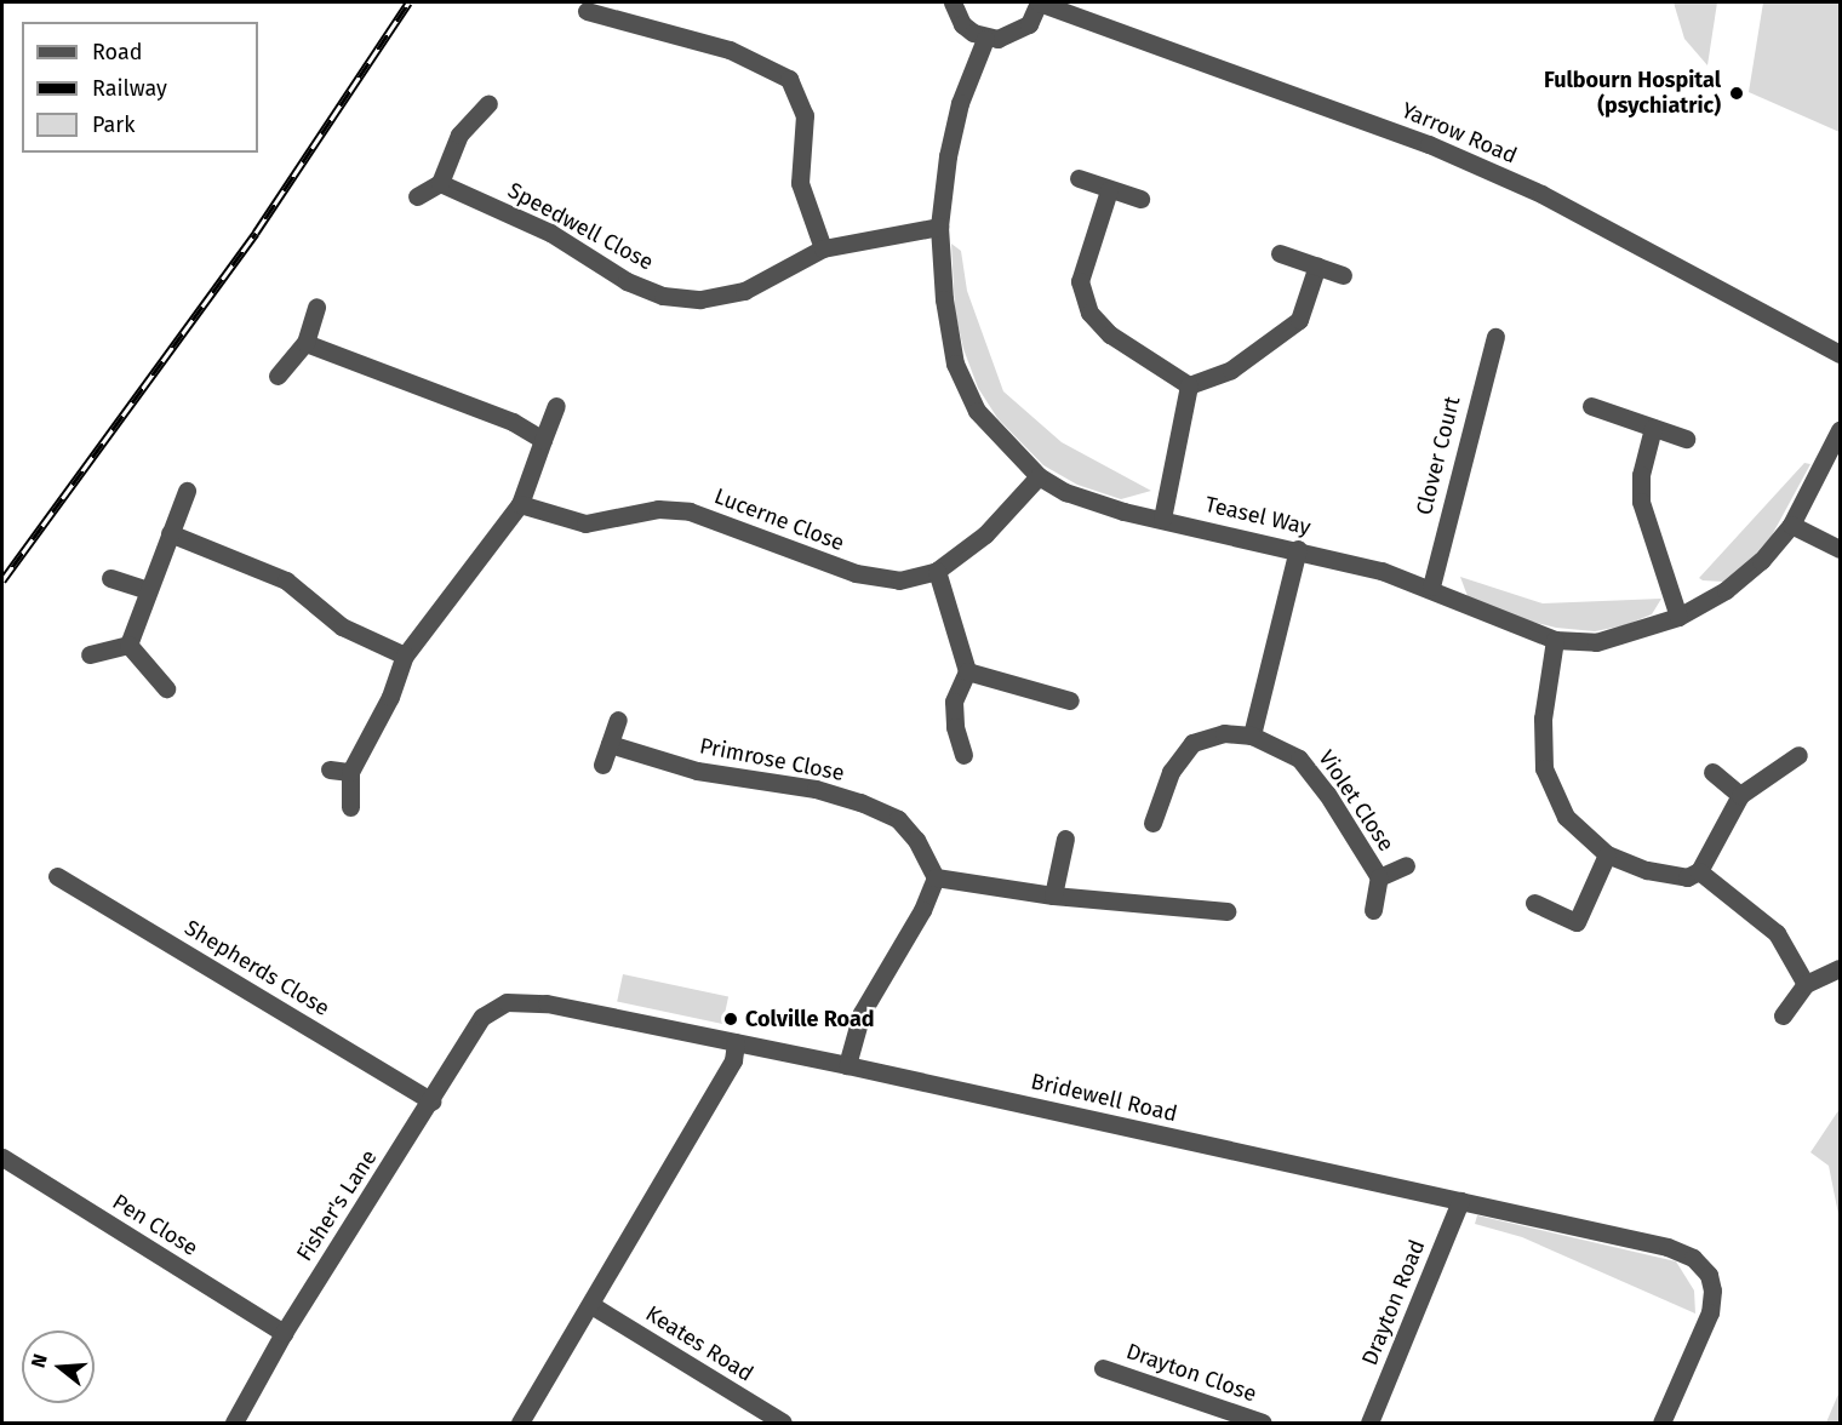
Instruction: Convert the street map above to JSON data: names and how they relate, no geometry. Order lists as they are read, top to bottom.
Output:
{
  "streets": {
    "street": [
      "Yarrow Road",
      "Speedwell Close",
      "Clover Court",
      "Teasel Way",
      "Lucerne Close",
      "Primrose Close",
      "Violet Close",
      "Shepherds Close",
      "Bridewell Road",
      "Fisher's Lane",
      "Pen Close",
      "Drayton Road",
      "Keates Road",
      "Drayton Close"
    ]
  },
  "crossings": [
    ["Yarrow Road", "Teasel Way"],
    ["Speedwell Close", "Teasel Way"],
    ["Clover Court", "Teasel Way"],
    ["Teasel Way", "Lucerne Close"],
    ["Shepherds Close", "Fisher's Lane"],
    ["Bridewell Road", "Fisher's Lane"],
    ["Bridewell Road", "Drayton Road"],
    ["Fisher's Lane", "Pen Close"]
  ],
  "places": ["Fulbourn Hospital (psychiatric)", "Colville Road"],
  "legend": ["Road", "Railway", "Park"],
  "north": "left"
}
